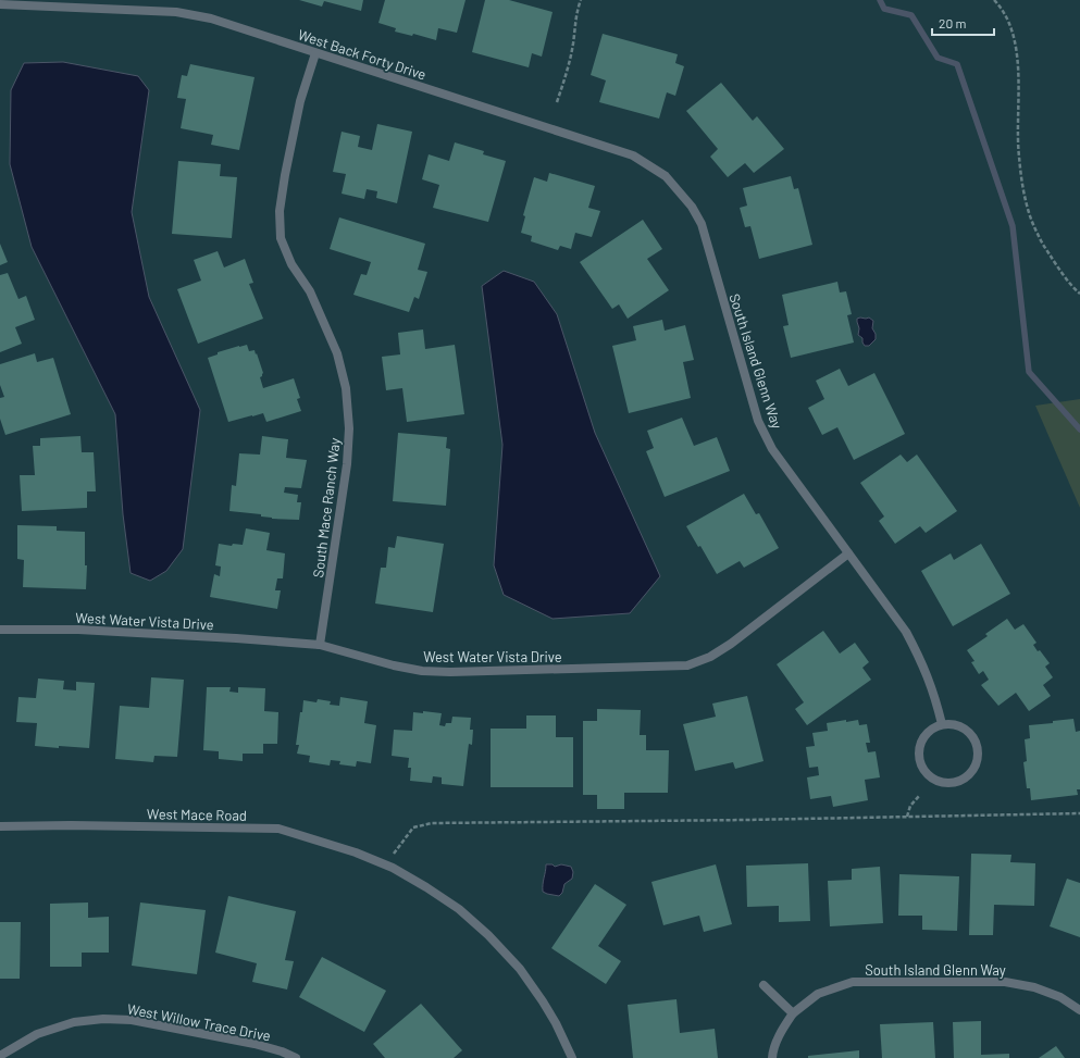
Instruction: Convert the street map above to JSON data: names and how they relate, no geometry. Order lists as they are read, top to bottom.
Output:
{
  "streets": {
    "street": [
      "West Back Forty Drive",
      "South Island Glenn Way",
      "South Mace Ranch Way",
      "West Water Vista Drive",
      "West Mace Road",
      "West Willow Trace Drive"
    ]
  },
  "crossings": [
    ["West Back Forty Drive", "South Island Glenn Way"],
    ["West Back Forty Drive", "South Mace Ranch Way"],
    ["South Island Glenn Way", "West Water Vista Drive"],
    ["South Mace Ranch Way", "West Water Vista Drive"]
  ],
  "scale_bar": "20 m"
}
